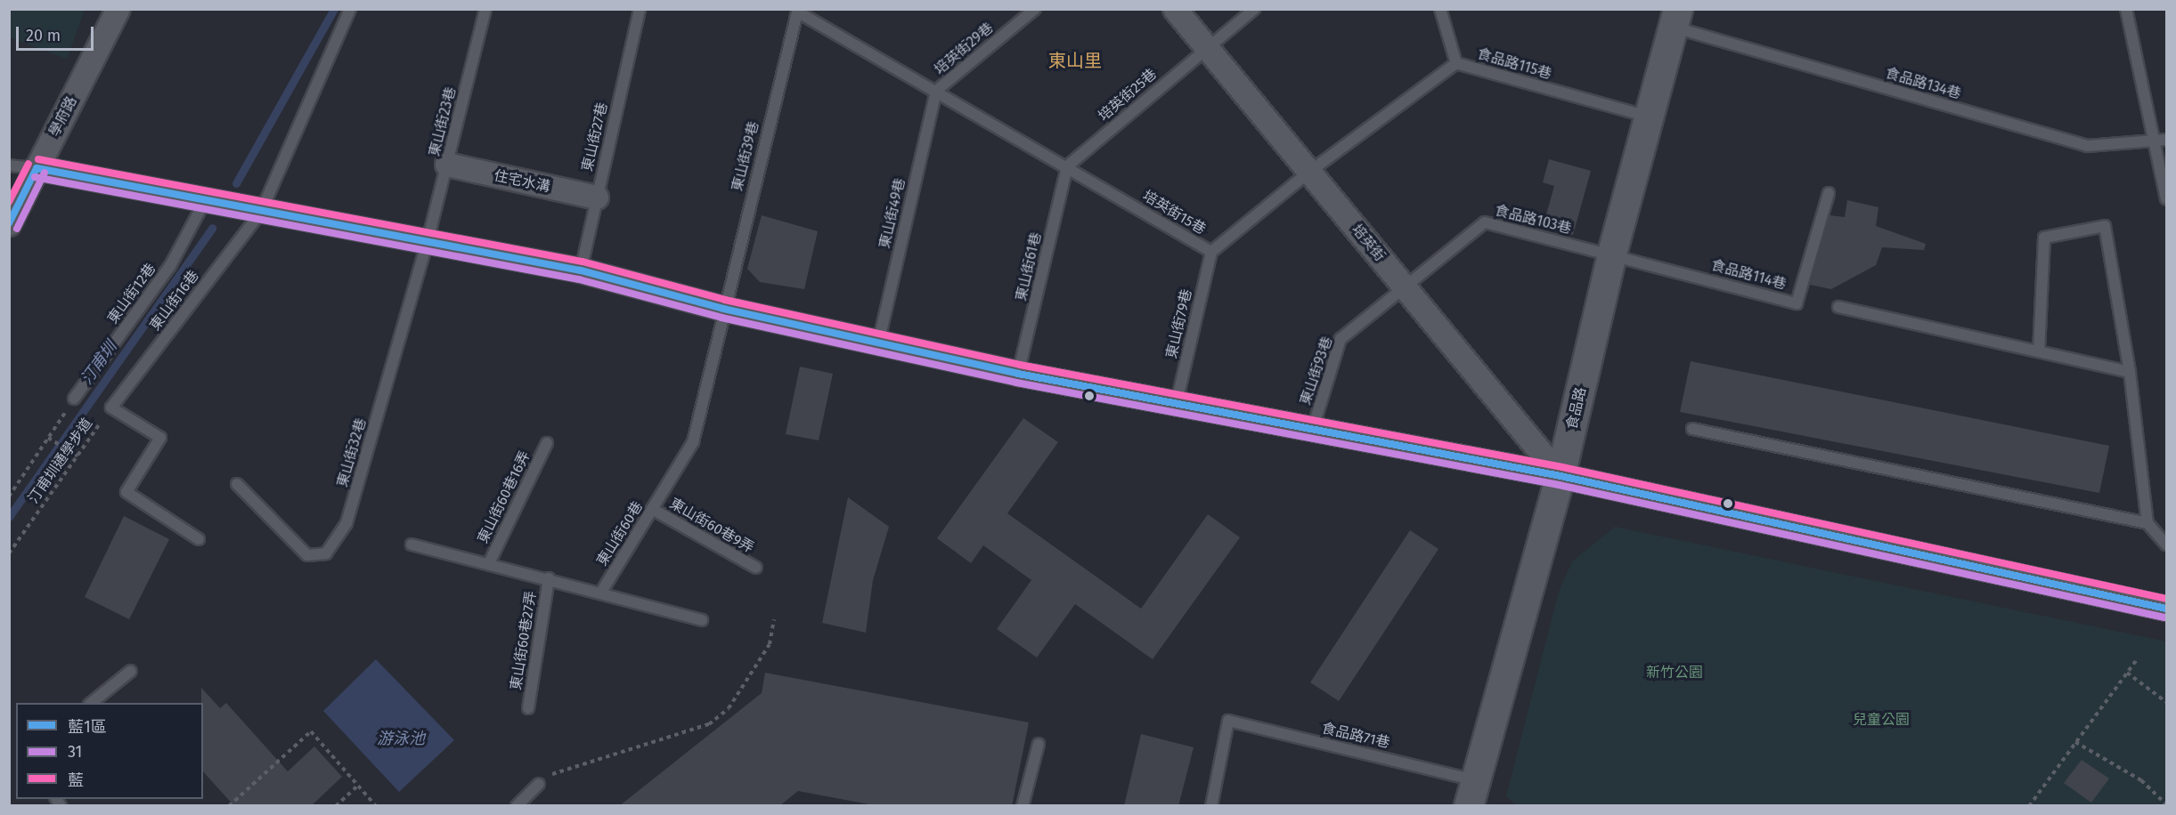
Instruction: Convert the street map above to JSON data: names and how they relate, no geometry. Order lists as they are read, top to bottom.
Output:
{
  "streets": {
    "street": [
      "學府路",
      "住宅水溝",
      "培英街",
      "食品路"
    ],
    "lane": [
      "培英街29巷",
      "食品路115巷",
      "食品路134巷",
      "培英街25巷",
      "東山街23巷",
      "東山街27巷",
      "東山街39巷",
      "培英街15巷",
      "東山街49巷",
      "食品路103巷",
      "東山街61巷",
      "食品路114巷",
      "東山街12巷",
      "東山街16巷",
      "東山街79巷",
      "東山街93巷",
      "東山街32巷",
      "東山街60巷16弄",
      "東山街60巷9弄",
      "東山街60巷",
      "東山街60巷27弄",
      "食品路71巷"
    ],
    "path": ["汀甫圳通學步道"]
  },
  "crossings": [
    ["培英街29巷", "培英街15巷"],
    ["培英街29巷", "東山街49巷"],
    ["食品路115巷", "培英街15巷"],
    ["食品路115巷", "培英街"],
    ["食品路115巷", "食品路"],
    ["食品路134巷", "食品路"],
    ["培英街25巷", "培英街15巷"],
    ["培英街25巷", "培英街"],
    ["培英街25巷", "東山街61巷"],
    ["東山街23巷", "住宅水溝"],
    ["東山街23巷", "東山街32巷"],
    ["東山街27巷", "住宅水溝"],
    ["東山街39巷", "培英街15巷"],
    ["東山街39巷", "東山街60巷"],
    ["培英街15巷", "東山街49巷"],
    ["培英街15巷", "培英街"],
    ["培英街15巷", "東山街61巷"],
    ["培英街15巷", "東山街79巷"],
    ["食品路103巷", "培英街"],
    ["食品路103巷", "食品路114巷"],
    ["食品路103巷", "東山街93巷"],
    ["食品路103巷", "食品路"],
    ["培英街", "東山街93巷"],
    ["培英街", "食品路"],
    ["食品路114巷", "食品路"],
    ["東山街12巷", "汀甫圳通學步道"],
    ["東山街16巷", "汀甫圳通學步道"],
    ["食品路", "食品路71巷"],
    ["東山街60巷9弄", "東山街60巷"]
  ],
  "districts": ["東山里"],
  "water": ["汀甫圳", "游泳池"],
  "parks": ["新竹公園", "兒童公園"],
  "lines": ["transit line 藍", "transit line 藍1區", "transit line 31"],
  "legend": ["藍1區", "31", "藍"],
  "scale_bar": "20 m"
}
